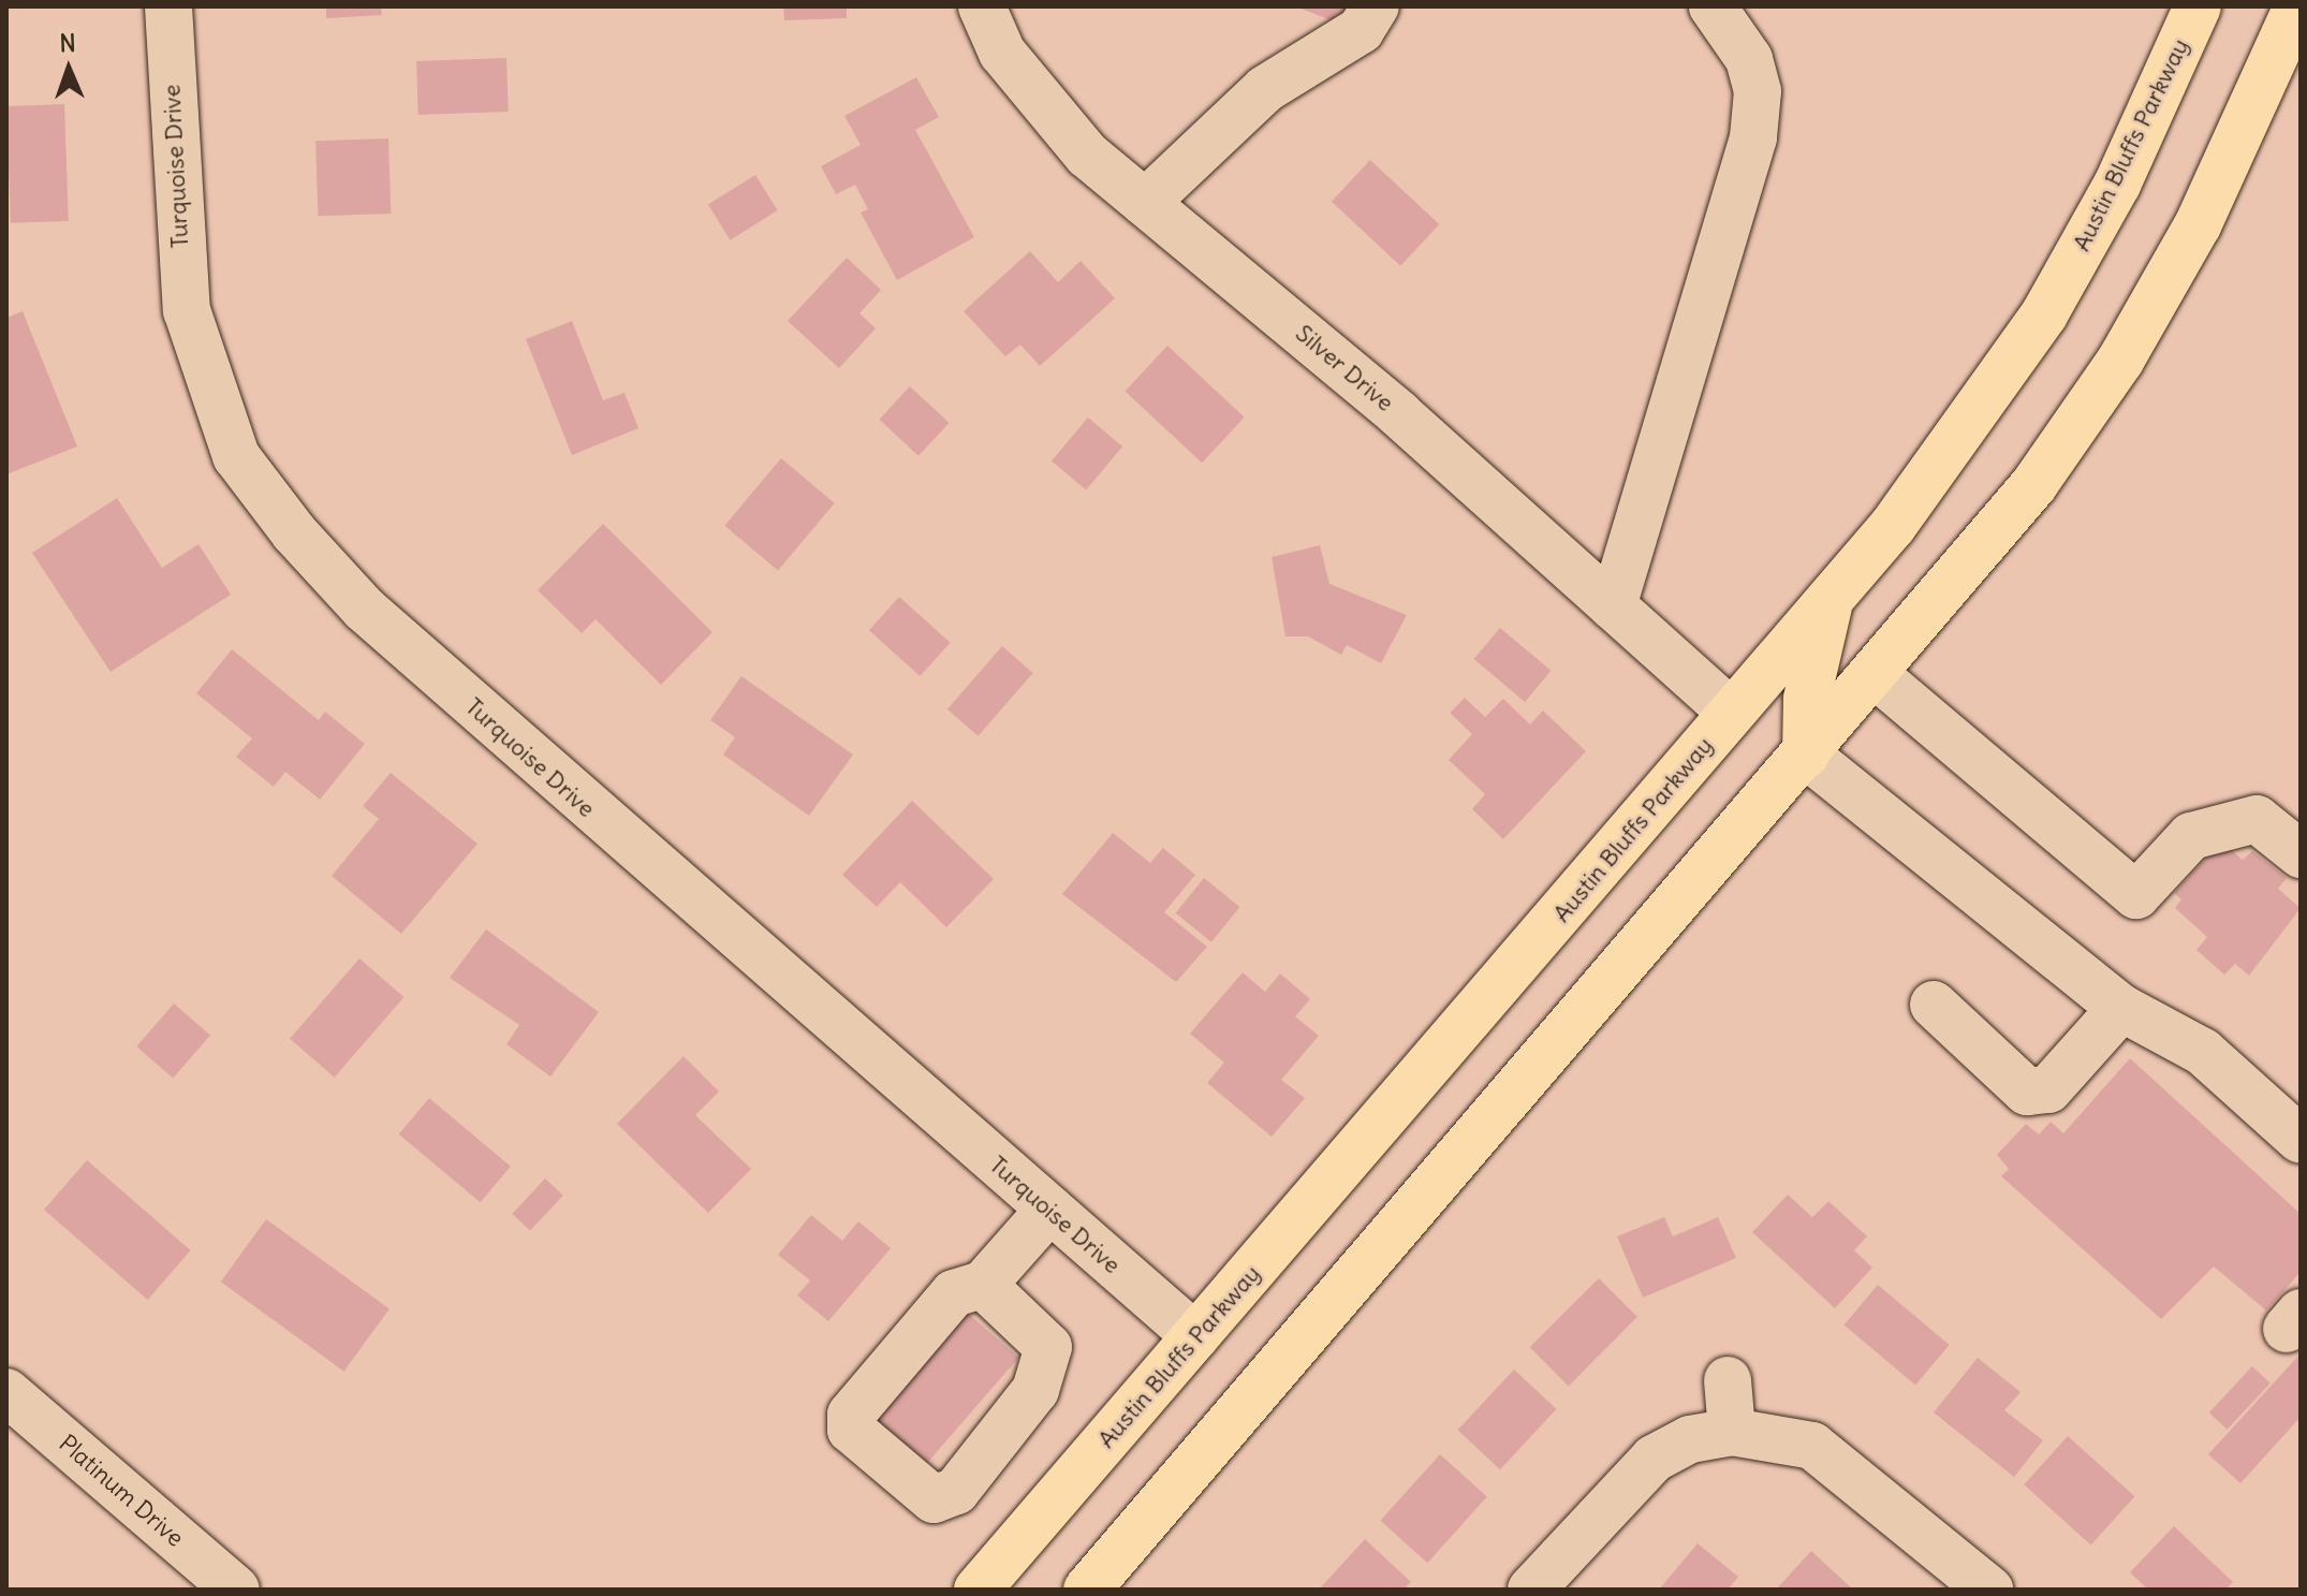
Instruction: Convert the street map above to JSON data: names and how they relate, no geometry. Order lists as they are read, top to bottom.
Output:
{
  "streets": {
    "main road": ["Austin Bluffs Parkway"],
    "street": ["Turquoise Drive", "Silver Drive", "Platinum Drive"]
  },
  "crossings": [
    ["Austin Bluffs Parkway", "Turquoise Drive"],
    ["Austin Bluffs Parkway", "Silver Drive"]
  ],
  "north": "top"
}
